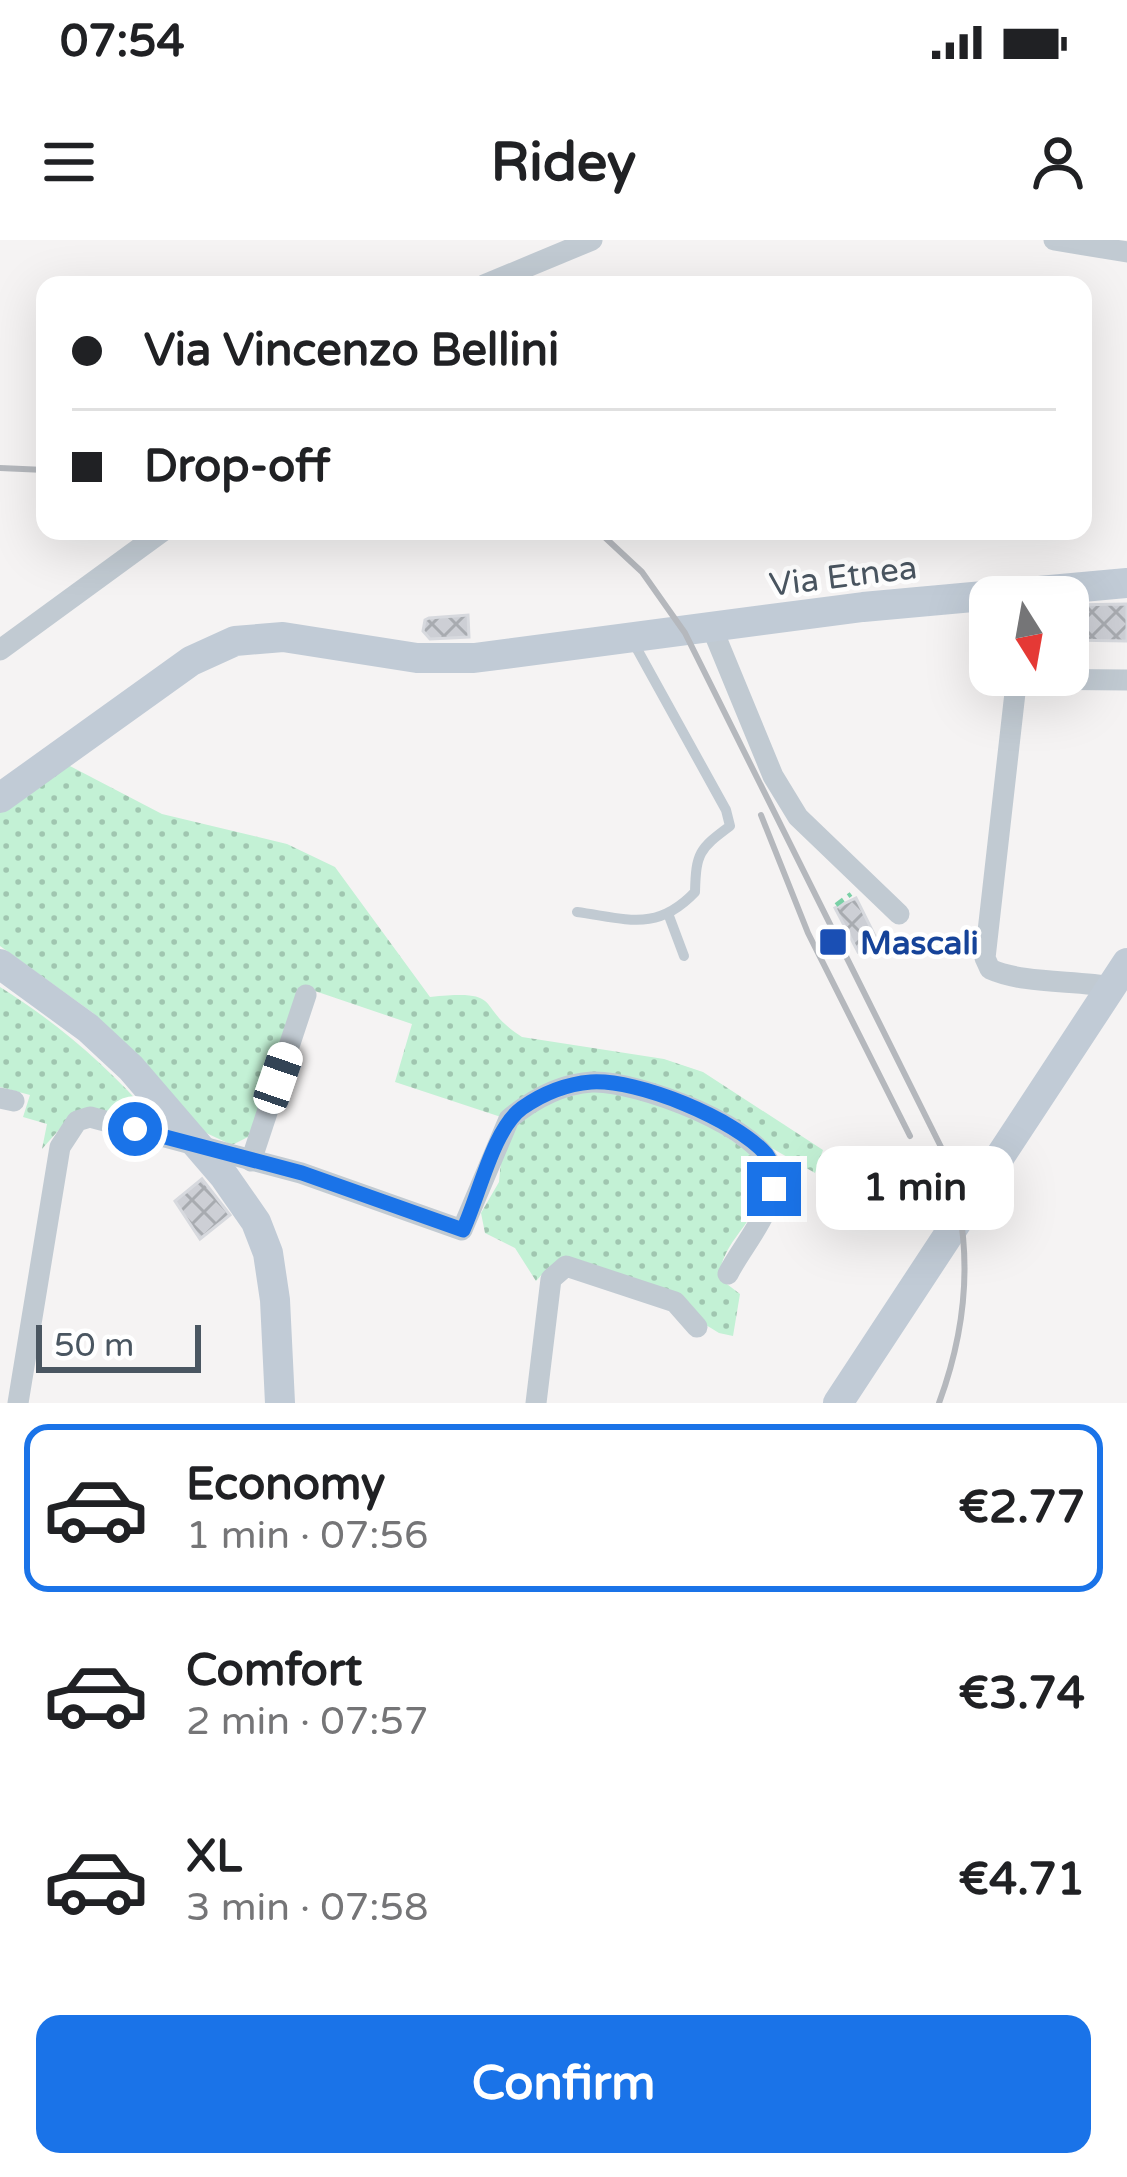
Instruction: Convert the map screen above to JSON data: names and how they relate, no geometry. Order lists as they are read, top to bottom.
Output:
{
  "streets": {
    "street": ["Via Etnea"]
  },
  "places": {
    "transit": ["Mascali"]
  },
  "scale_bar": "50 m",
  "north": "bottom",
  "page": {
    "status": "07:54",
    "header": "Ridey",
    "banner": ["Via Vincenzo Bellini", "Drop-off"],
    "bubble": "1 min",
    "scale": "50 m",
    "list": [
      {
        "name": "Economy",
        "note": "1 min · 07:56",
        "value": "€2.77"
      },
      {
        "name": "Comfort",
        "note": "2 min · 07:57",
        "value": "€3.74"
      },
      {
        "name": "XL",
        "note": "3 min · 07:58",
        "value": "€4.71"
      }
    ],
    "buttons": "Confirm"
  }
}
